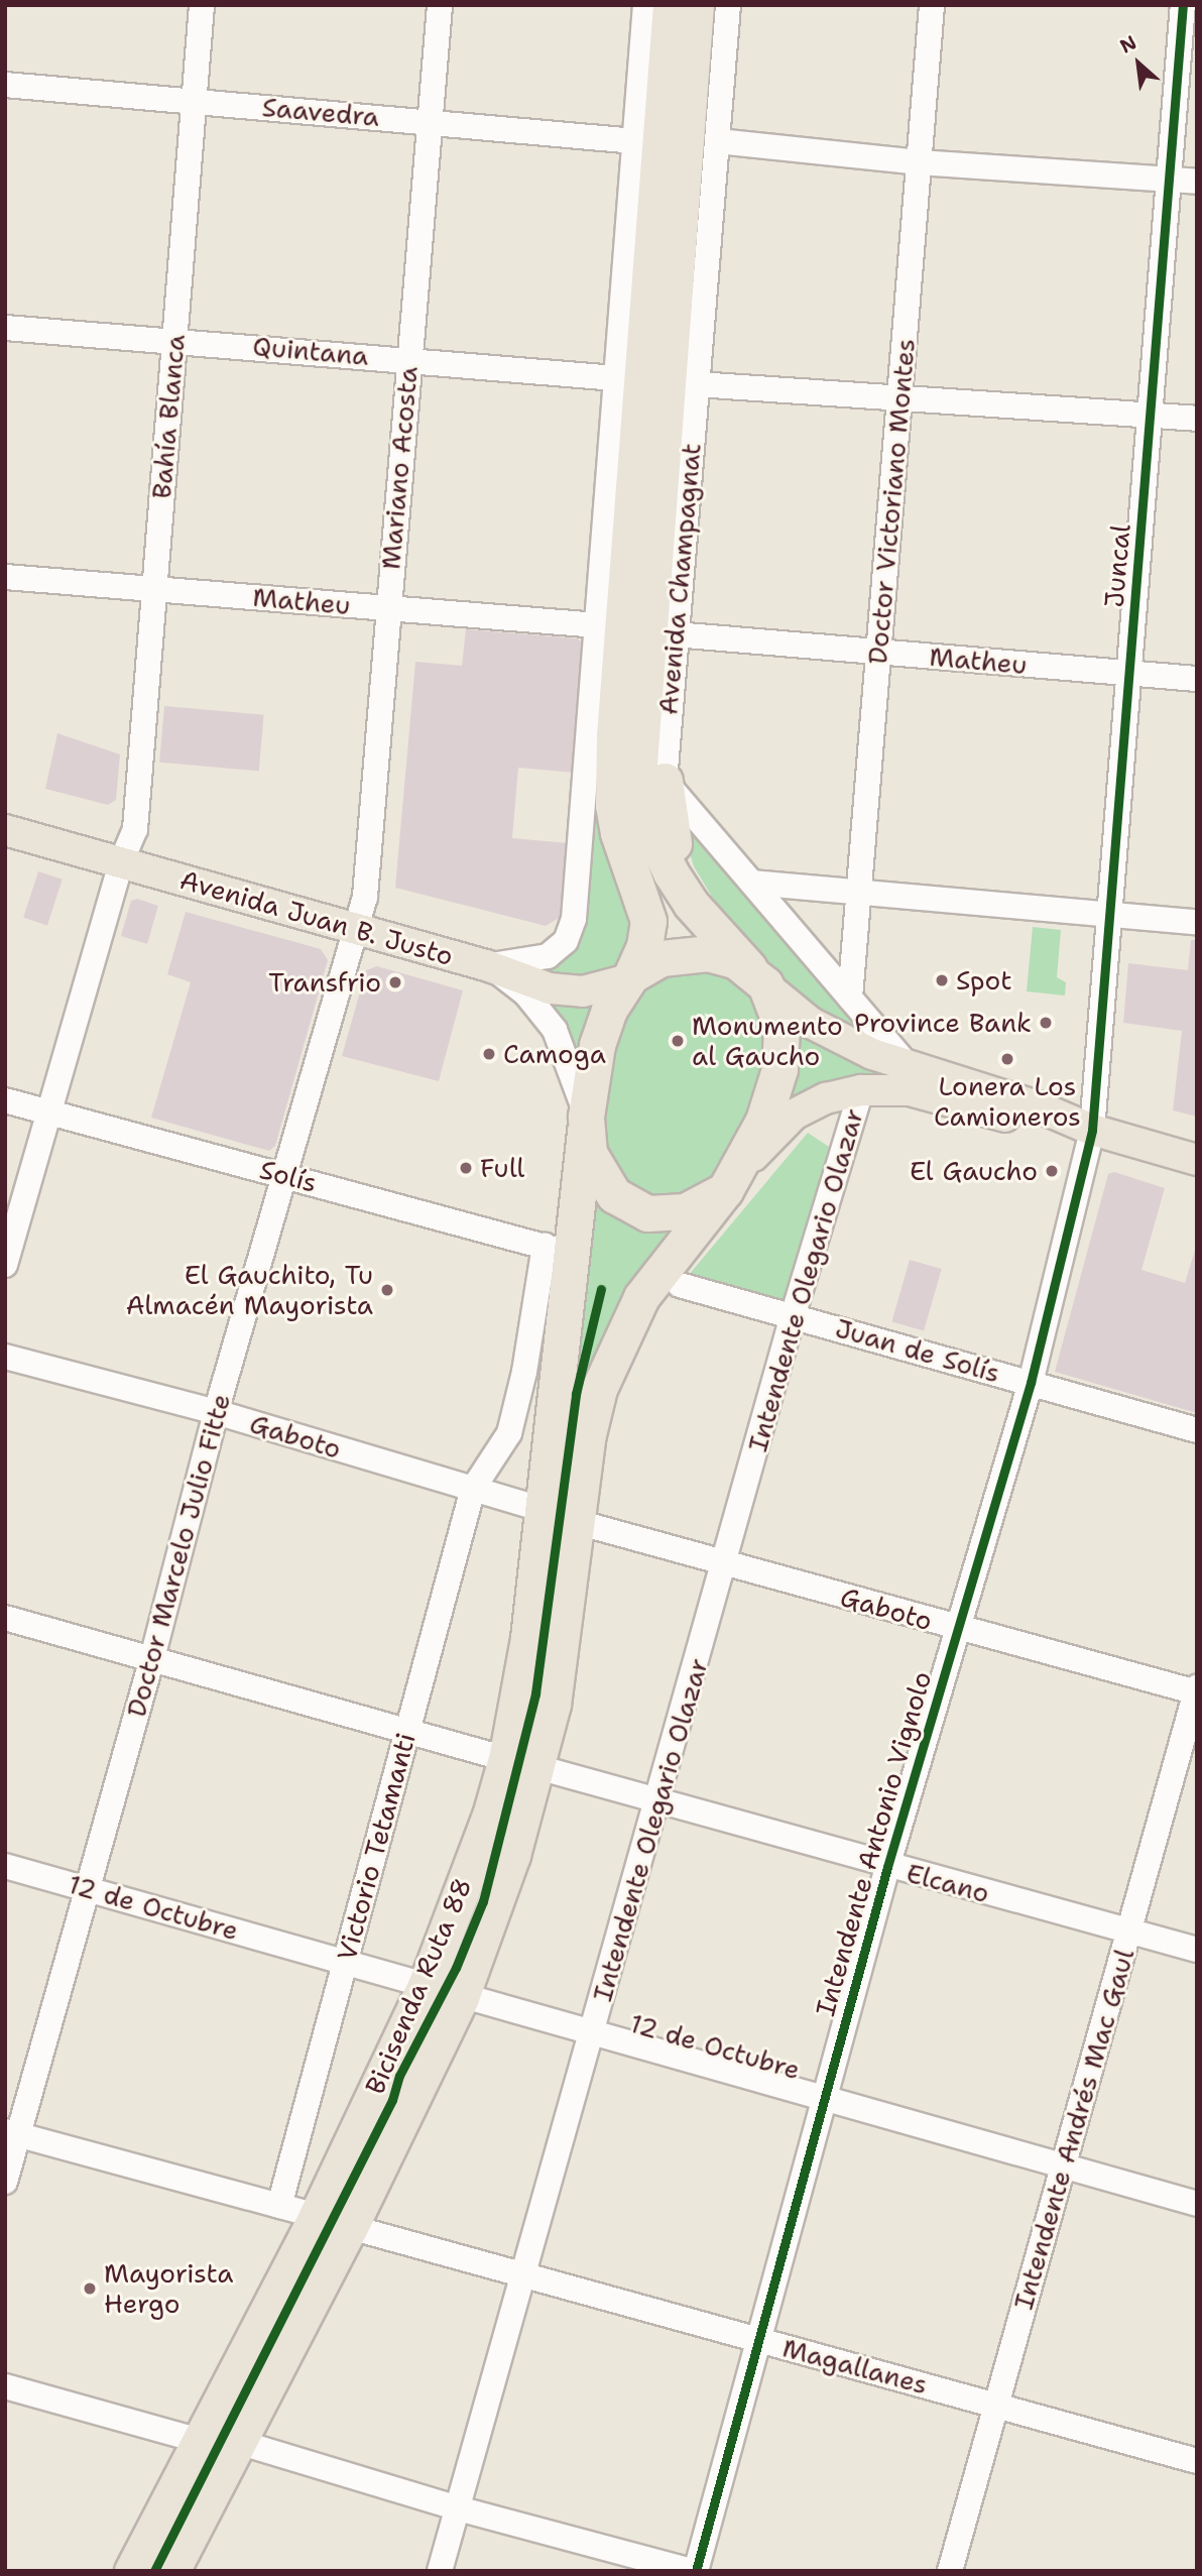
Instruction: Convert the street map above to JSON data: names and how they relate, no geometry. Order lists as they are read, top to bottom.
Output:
{
  "streets": {
    "highway": ["Avenida Champagnat"],
    "main road": ["Avenida Juan B. Justo"],
    "street": [
      "Saavedra",
      "Quintana",
      "Bahía Blanca",
      "Mariano Acosta",
      "Doctor Victoriano Montes",
      "Juncal",
      "Matheu",
      "Solís",
      "Intendente Olegario Olazar",
      "Juan de Solís",
      "Gaboto",
      "Doctor Marcelo Julio Fitte",
      "Intendente Antonio Vignolo",
      "Victorio Tetamanti",
      "Elcano",
      "12 de Octubre",
      "Intendente Andrés Mac Gaul",
      "Magallanes"
    ],
    "cycle path": ["Bicisenda Ruta 88"]
  },
  "crossings": [
    ["Saavedra", "Bahía Blanca"],
    ["Saavedra", "Mariano Acosta"],
    ["Quintana", "Bahía Blanca"],
    ["Quintana", "Mariano Acosta"],
    ["Bahía Blanca", "Matheu"],
    ["Bahía Blanca", "Avenida Juan B. Justo"],
    ["Bahía Blanca", "Solís"],
    ["Mariano Acosta", "Matheu"],
    ["Mariano Acosta", "Avenida Juan B. Justo"],
    ["Mariano Acosta", "Doctor Marcelo Julio Fitte"],
    ["Doctor Victoriano Montes", "Matheu"],
    ["Juncal", "Matheu"],
    ["Juncal", "Intendente Antonio Vignolo"],
    ["Avenida Champagnat", "Matheu"],
    ["Avenida Champagnat", "Avenida Juan B. Justo"],
    ["Avenida Juan B. Justo", "Doctor Marcelo Julio Fitte"],
    ["Solís", "Doctor Marcelo Julio Fitte"],
    ["Solís", "Victorio Tetamanti"],
    ["Intendente Olegario Olazar", "Juan de Solís"],
    ["Intendente Olegario Olazar", "Gaboto"],
    ["Intendente Olegario Olazar", "Elcano"],
    ["Intendente Olegario Olazar", "12 de Octubre"],
    ["Intendente Olegario Olazar", "Magallanes"],
    ["Juan de Solís", "Intendente Antonio Vignolo"],
    ["Gaboto", "Doctor Marcelo Julio Fitte"],
    ["Gaboto", "Intendente Antonio Vignolo"],
    ["Gaboto", "Victorio Tetamanti"],
    ["Gaboto", "Intendente Andrés Mac Gaul"],
    ["Doctor Marcelo Julio Fitte", "Elcano"],
    ["Doctor Marcelo Julio Fitte", "12 de Octubre"],
    ["Intendente Antonio Vignolo", "Elcano"],
    ["Intendente Antonio Vignolo", "12 de Octubre"],
    ["Intendente Antonio Vignolo", "Magallanes"],
    ["Victorio Tetamanti", "Elcano"],
    ["Victorio Tetamanti", "12 de Octubre"],
    ["Elcano", "Intendente Andrés Mac Gaul"],
    ["12 de Octubre", "Intendente Andrés Mac Gaul"],
    ["Intendente Andrés Mac Gaul", "Magallanes"]
  ],
  "places": [
    "Spot",
    "Transfrio",
    "Province Bank",
    "Monumento al Gaucho",
    "Camoga",
    "Lonera Los Camioneros",
    "Full",
    "El Gaucho",
    "El Gauchito, Tu Almacén Mayorista",
    "Mayorista Hergo"
  ],
  "north": "top left"
}
